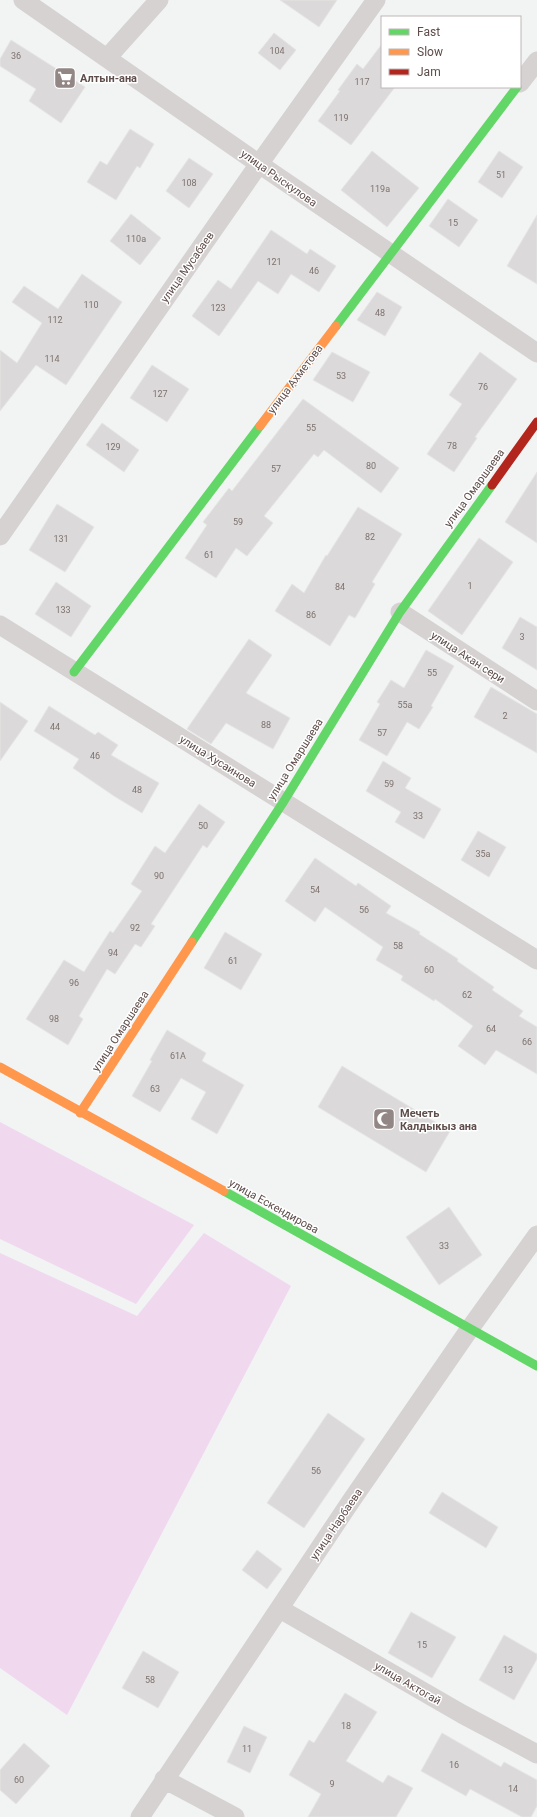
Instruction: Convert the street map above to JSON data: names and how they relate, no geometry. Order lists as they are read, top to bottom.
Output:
{
  "streets": {
    "street": [
      "улица Рыскулова",
      "улица Мусабаев",
      "улица Ахметова",
      "улица Омаршаева",
      "улица Акан сери",
      "улица Хусаинова",
      "улица Ескендирова",
      "улица Нарбаева",
      "улица Актогай"
    ]
  },
  "crossings": [
    ["улица Рыскулова", "улица Мусабаев"],
    ["улица Рыскулова", "улица Ахметова"],
    ["улица Ахметова", "улица Хусаинова"],
    ["улица Омаршаева", "улица Акан сери"],
    ["улица Омаршаева", "улица Хусаинова"],
    ["улица Омаршаева", "улица Ескендирова"],
    ["улица Ескендирова", "улица Нарбаева"],
    ["улица Нарбаева", "улица Актогай"]
  ],
  "places": {
    "supermarket": ["Алтын-ана"],
    "mosque": ["Мечеть Калдыкыз ана"]
  },
  "house_numbers": [
    "104",
    "36",
    "117",
    "119",
    "51",
    "108",
    "119а",
    "15",
    "110а",
    "121",
    "46",
    "110",
    "123",
    "48",
    "112",
    "114",
    "53",
    "76",
    "127",
    "55",
    "78",
    "129",
    "80",
    "57",
    "59",
    "82",
    "131",
    "61",
    "1",
    "84",
    "133",
    "86",
    "3",
    "55",
    "55а",
    "2",
    "88",
    "44",
    "57",
    "46",
    "59",
    "48",
    "33",
    "50",
    "35а",
    "90",
    "54",
    "56",
    "92",
    "58",
    "94",
    "61",
    "60",
    "96",
    "62",
    "98",
    "64",
    "66",
    "61А",
    "63",
    "33",
    "56",
    "15",
    "13",
    "58",
    "18",
    "11",
    "16",
    "60",
    "9",
    "14"
  ],
  "legend": ["Fast", "Slow", "Jam"]
}
